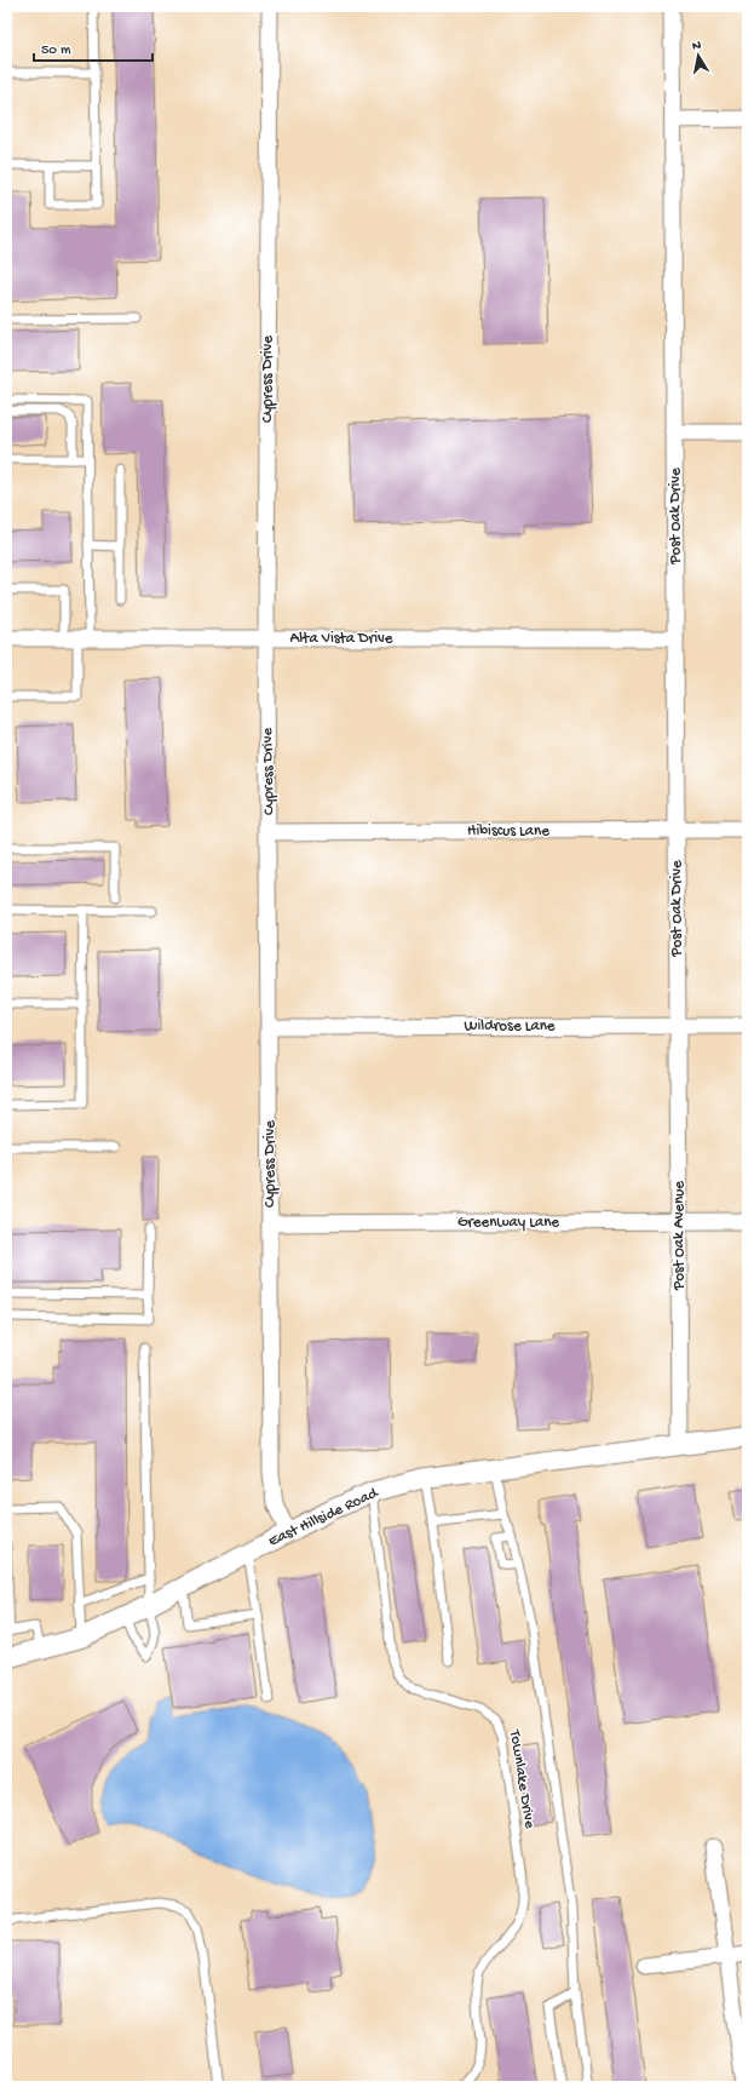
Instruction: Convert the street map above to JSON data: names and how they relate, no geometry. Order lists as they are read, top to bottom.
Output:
{
  "streets": {
    "street": [
      "Cypress Drive",
      "Post Oak Drive",
      "Alta Vista Drive",
      "Hibiscus Lane",
      "Wildrose Lane",
      "Greenway Lane",
      "Post Oak Avenue",
      "East Hillside Road"
    ],
    "lane": ["Townlake Drive"]
  },
  "crossings": [
    ["Cypress Drive", "Alta Vista Drive"],
    ["Cypress Drive", "Hibiscus Lane"],
    ["Cypress Drive", "Wildrose Lane"],
    ["Cypress Drive", "Greenway Lane"],
    ["Cypress Drive", "East Hillside Road"],
    ["Post Oak Drive", "Alta Vista Drive"],
    ["Post Oak Drive", "Hibiscus Lane"],
    ["Post Oak Drive", "Wildrose Lane"],
    ["Post Oak Drive", "Post Oak Avenue"],
    ["Wildrose Lane", "Post Oak Avenue"],
    ["Greenway Lane", "Post Oak Avenue"],
    ["Post Oak Avenue", "East Hillside Road"],
    ["East Hillside Road", "Townlake Drive"]
  ],
  "scale_bar": "50 m",
  "north": "top"
}
